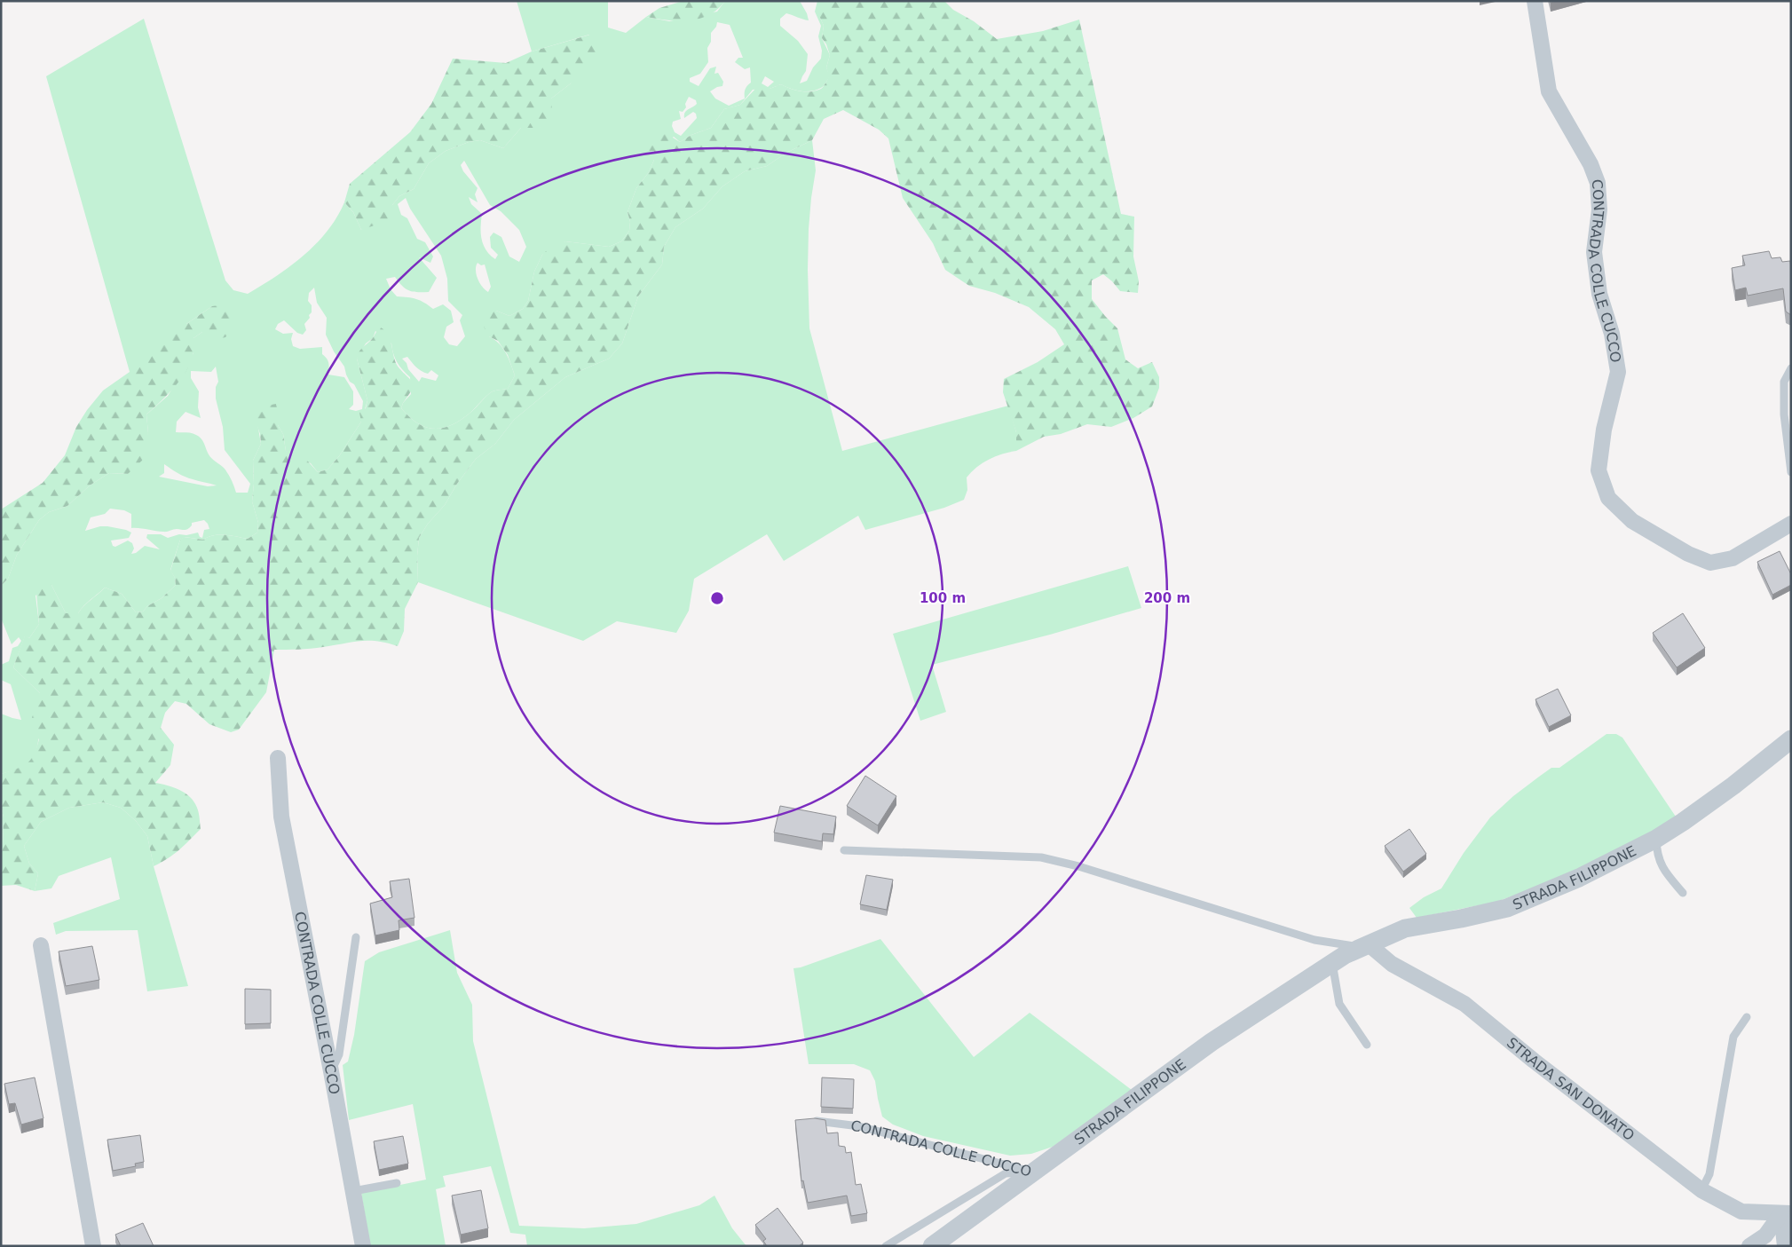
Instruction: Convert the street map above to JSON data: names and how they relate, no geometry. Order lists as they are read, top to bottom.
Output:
{
  "streets": {
    "street": ["CONTRADA COLLE CUCCO", "STRADA FILIPPONE", "STRADA SAN DONATO"]
  },
  "crossings": [
    ["CONTRADA COLLE CUCCO", "STRADA FILIPPONE"],
    ["STRADA FILIPPONE", "STRADA SAN DONATO"]
  ],
  "rings": ["100 m", "200 m"]
}
